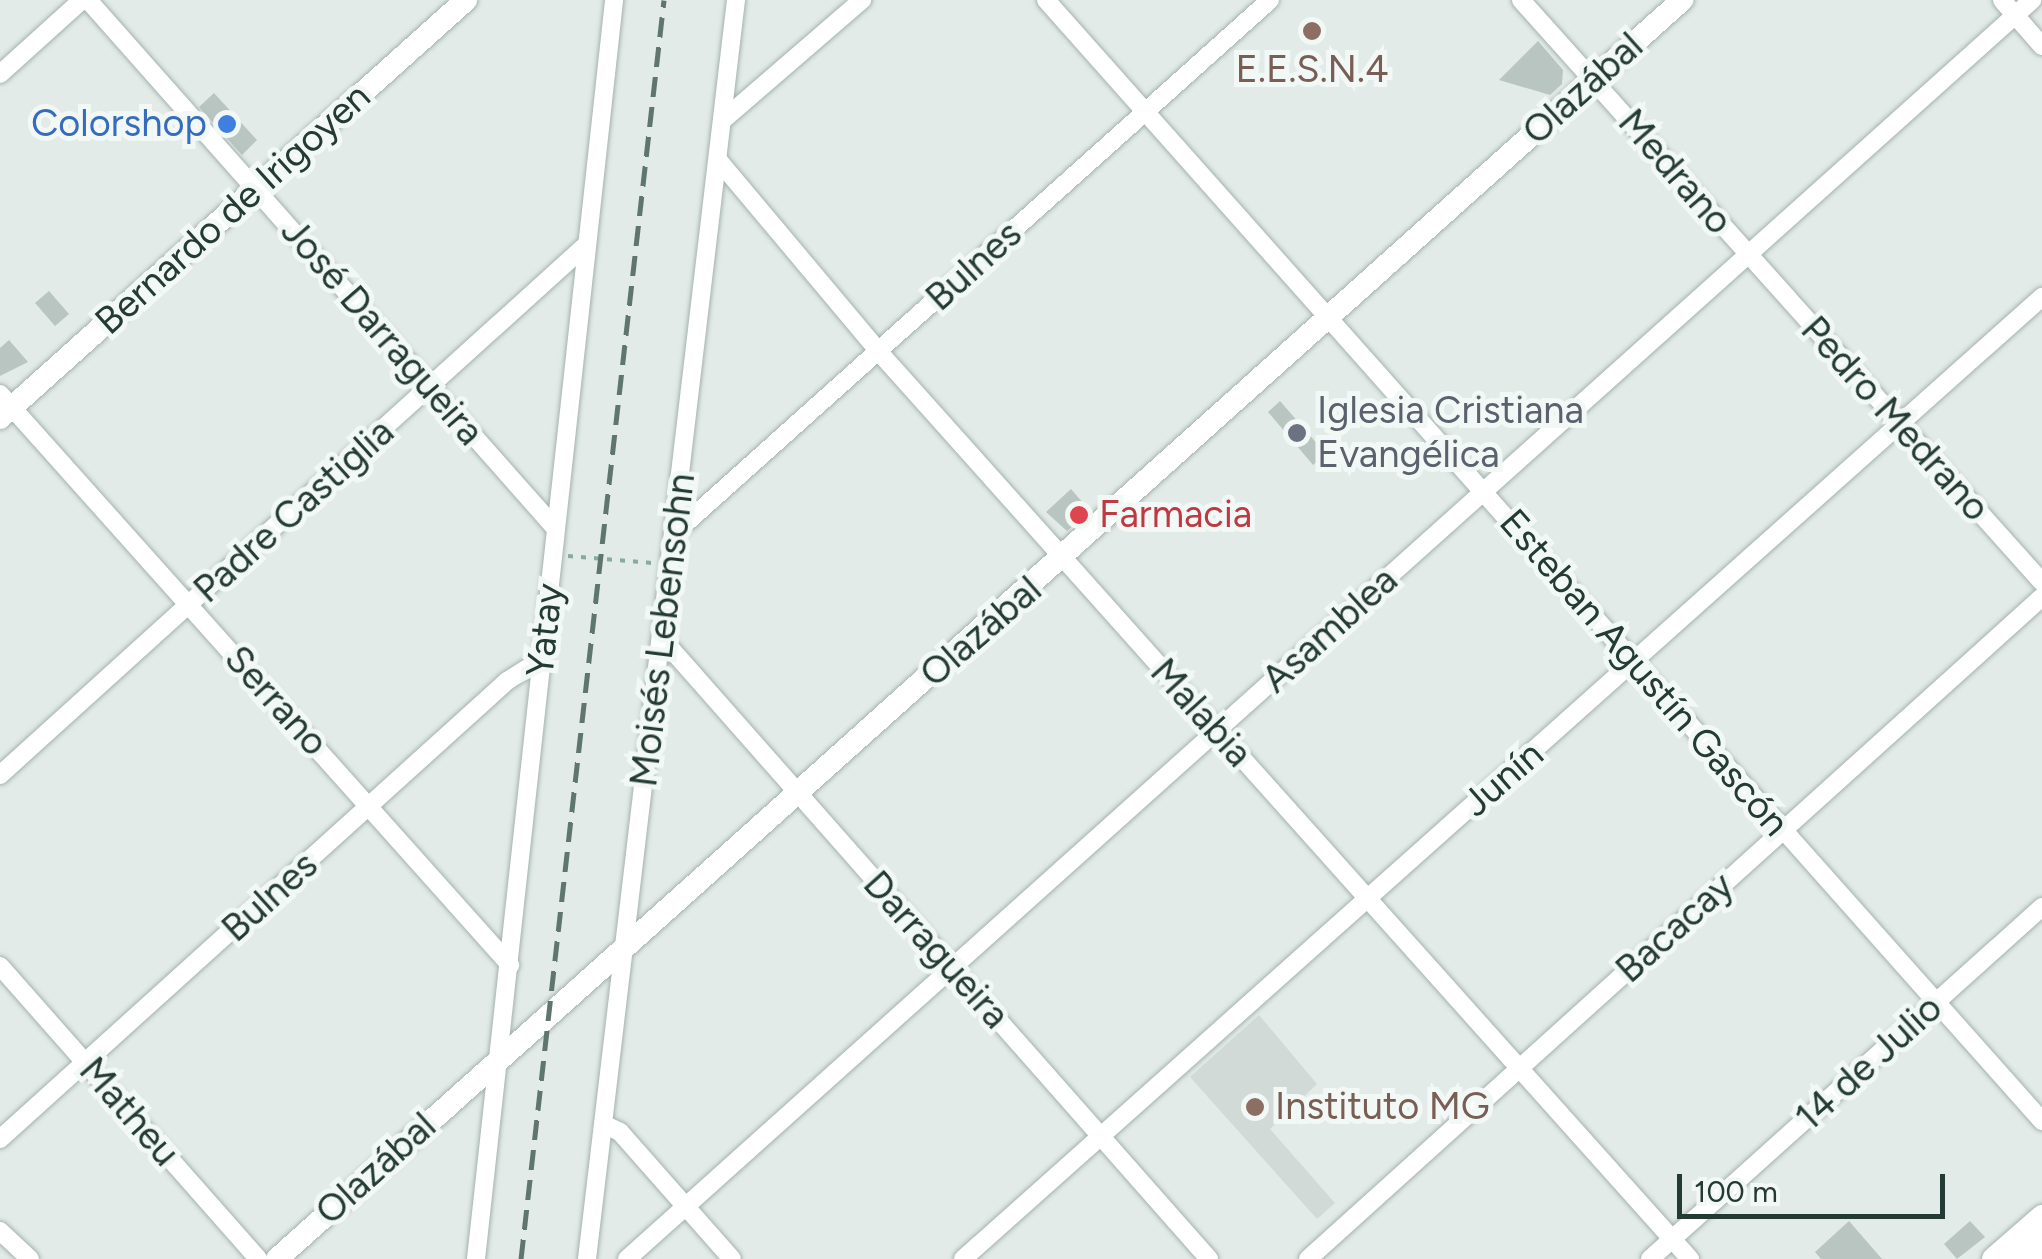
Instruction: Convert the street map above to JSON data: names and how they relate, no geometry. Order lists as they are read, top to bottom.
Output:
{
  "streets": {
    "street": [
      "Olazábal",
      "Medrano",
      "Bernardo de Irigoyen",
      "Bulnes",
      "José Darragueira",
      "Pedro Medrano",
      "Padre Castiglia",
      "Yatay",
      "Moisés Lebensohn",
      "Asamblea",
      "Esteban Agustín Gascón",
      "Serrano",
      "Malabia",
      "Junín",
      "Bacacay",
      "Darragueira",
      "14 de Julio",
      "Matheu"
    ]
  },
  "crossings": [
    ["Olazábal", "Medrano"],
    ["Olazábal", "Yatay"],
    ["Olazábal", "Moisés Lebensohn"],
    ["Olazábal", "Esteban Agustín Gascón"],
    ["Olazábal", "Malabia"],
    ["Olazábal", "Darragueira"],
    ["Medrano", "Pedro Medrano"],
    ["Medrano", "Asamblea"],
    ["Bernardo de Irigoyen", "José Darragueira"],
    ["Bernardo de Irigoyen", "Serrano"],
    ["Bulnes", "Yatay"],
    ["Bulnes", "Moisés Lebensohn"],
    ["Bulnes", "Esteban Agustín Gascón"],
    ["Bulnes", "Serrano"],
    ["Bulnes", "Malabia"],
    ["Bulnes", "Matheu"],
    ["José Darragueira", "Padre Castiglia"],
    ["José Darragueira", "Yatay"],
    ["Pedro Medrano", "Asamblea"],
    ["Pedro Medrano", "Junín"],
    ["Padre Castiglia", "Yatay"],
    ["Padre Castiglia", "Serrano"],
    ["Yatay", "Serrano"],
    ["Moisés Lebensohn", "Malabia"],
    ["Moisés Lebensohn", "Darragueira"],
    ["Asamblea", "Esteban Agustín Gascón"],
    ["Asamblea", "Malabia"],
    ["Asamblea", "Darragueira"],
    ["Esteban Agustín Gascón", "Junín"],
    ["Esteban Agustín Gascón", "Bacacay"],
    ["Esteban Agustín Gascón", "14 de Julio"],
    ["Malabia", "Junín"],
    ["Malabia", "Bacacay"],
    ["Malabia", "14 de Julio"],
    ["Junín", "Darragueira"]
  ],
  "places": [
    "E.E.S.N.4",
    "Colorshop",
    "Iglesia Cristiana Evangélica",
    "Farmacia",
    "Instituto MG"
  ],
  "scale_bar": "100 m"
}
